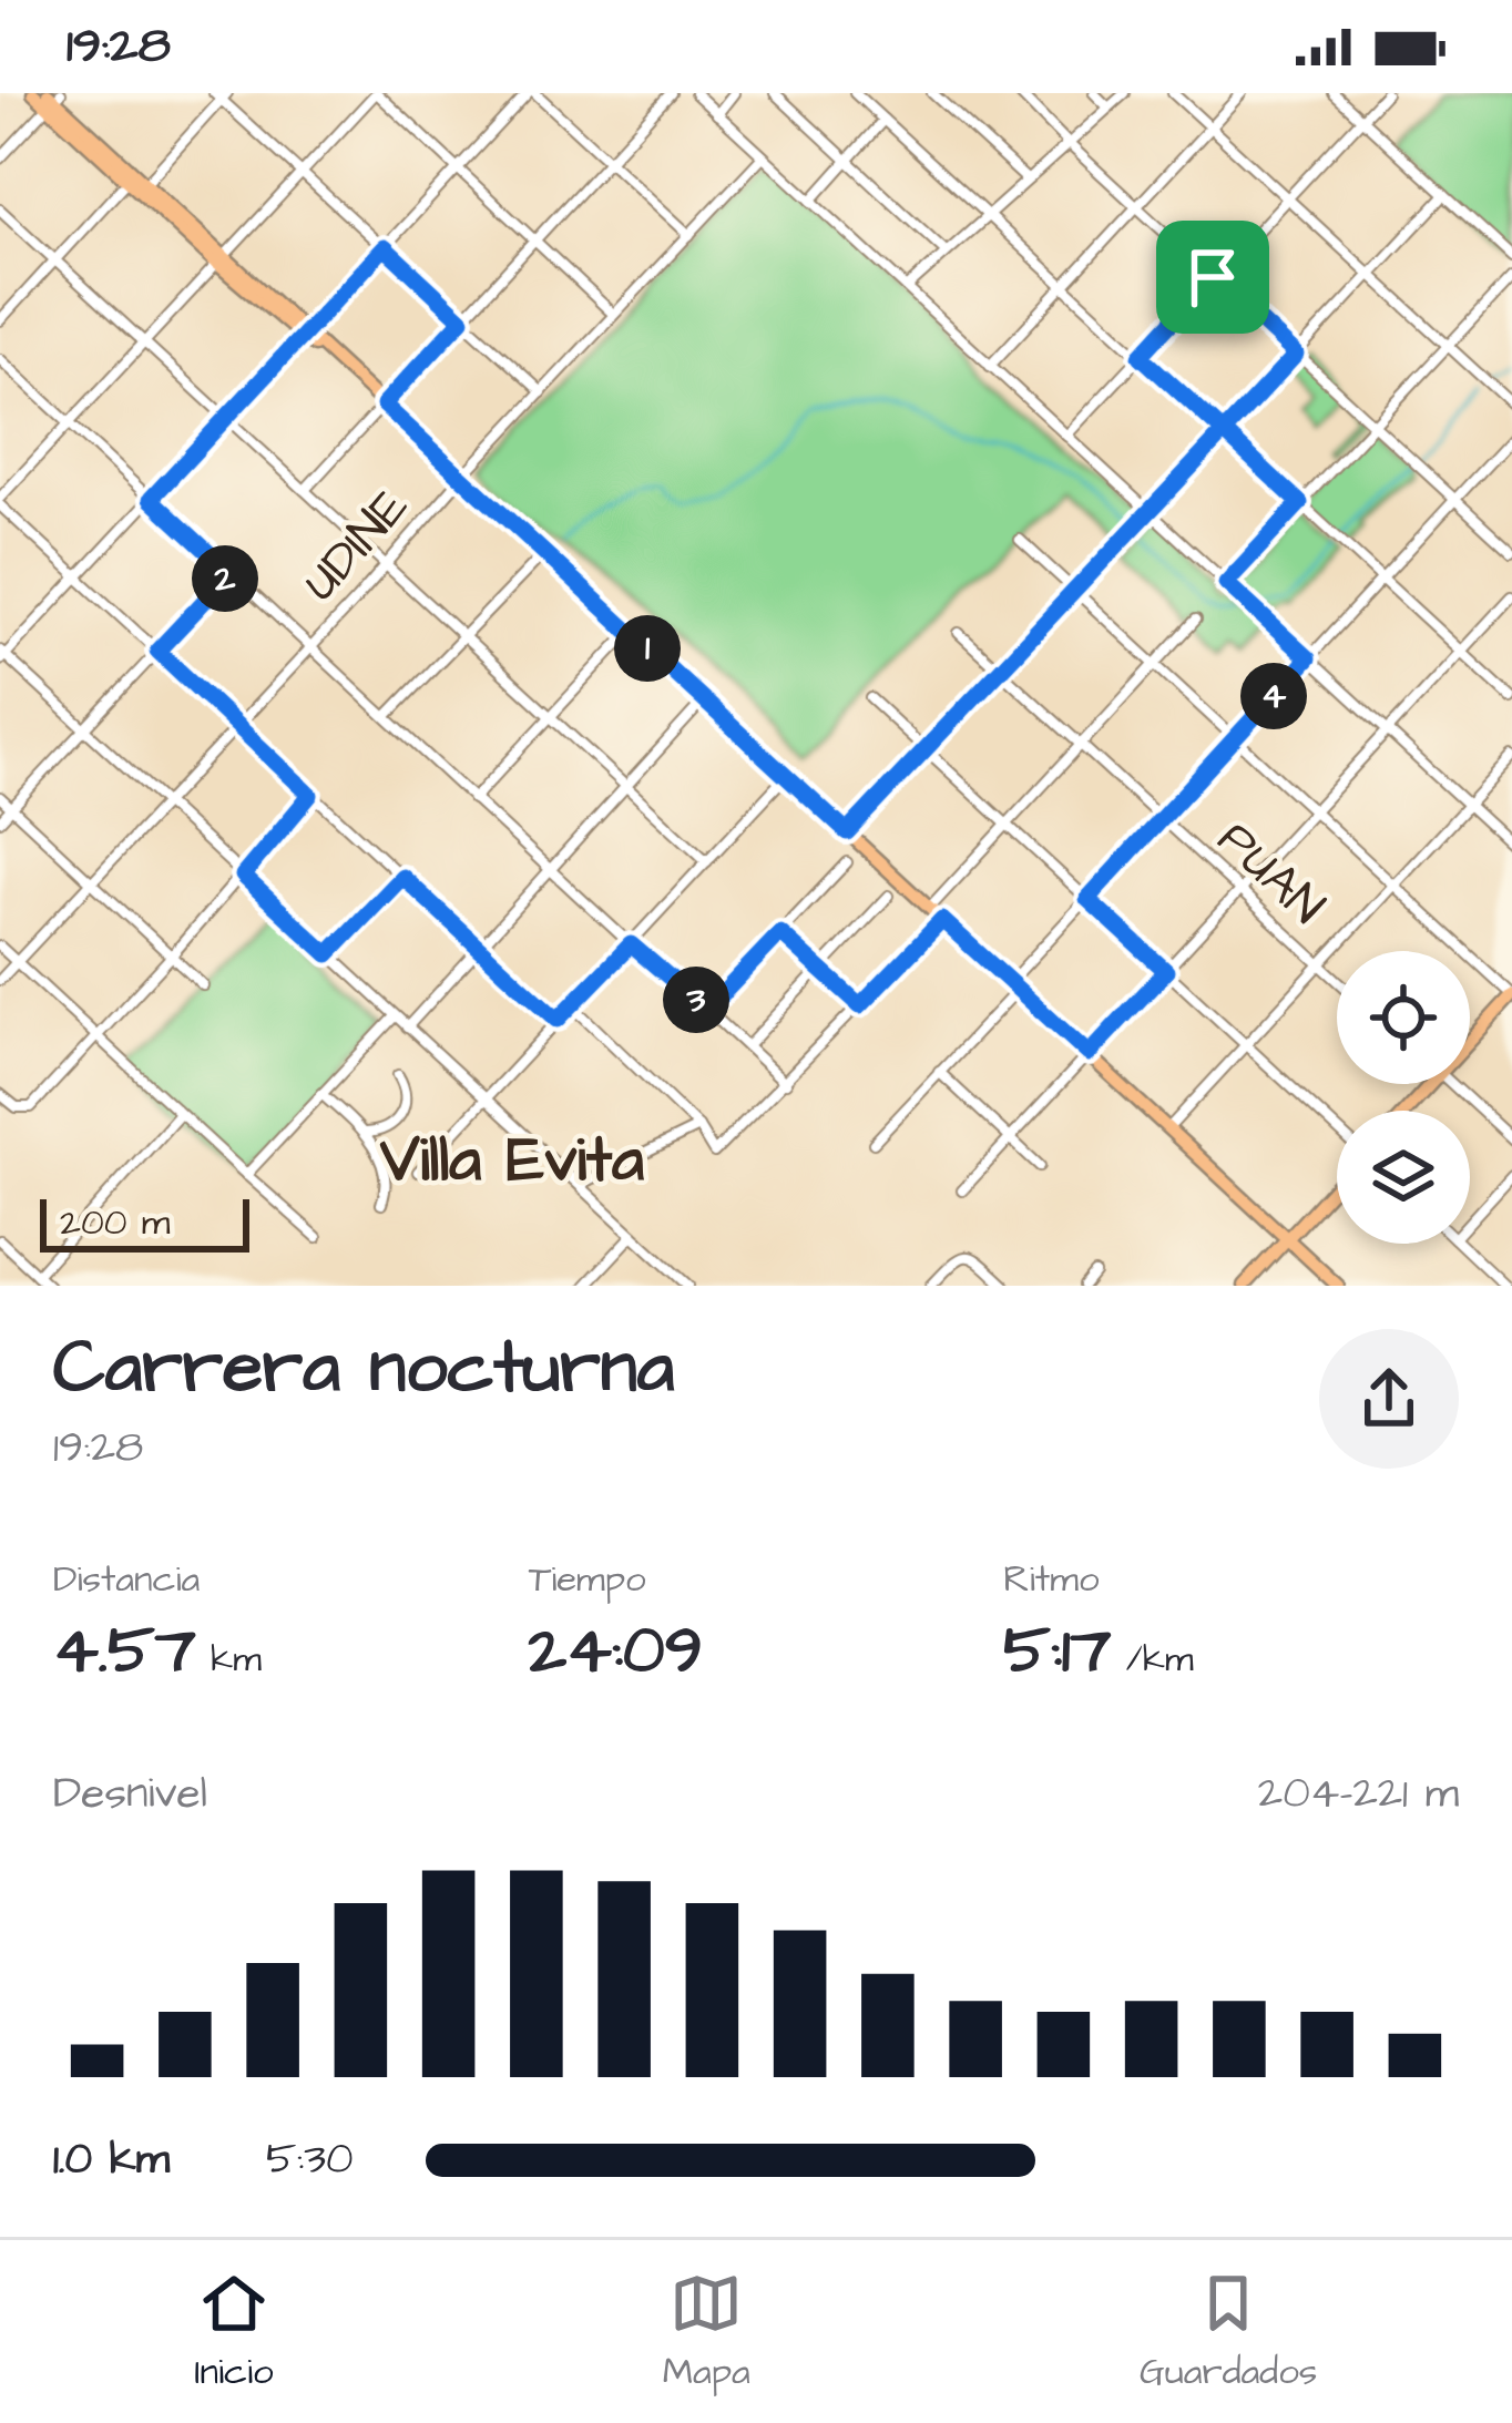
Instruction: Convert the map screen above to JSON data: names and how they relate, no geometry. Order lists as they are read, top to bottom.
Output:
{
  "streets": {
    "street": ["UDINE", "PUAN"]
  },
  "districts": ["Villa Evita"],
  "scale_bar": "200 m",
  "page": {
    "status": "19:28",
    "pins": [
      "2",
      "1",
      "4",
      "3"
    ],
    "scale": "200 m",
    "heading": ["Carrera nocturna", "19:28"],
    "stats": [
      ["Distancia", "4.57 km"],
      ["Tiempo", "24:09"],
      ["Ritmo", "5:17 /km"]
    ],
    "chart": ["Desnivel", "204–221 m"],
    "list": [
      {
        "name": "1.0 km",
        "note": "5:30"
      }
    ],
    "tabs": ["Inicio", "Mapa", "Guardados"]
  }
}
